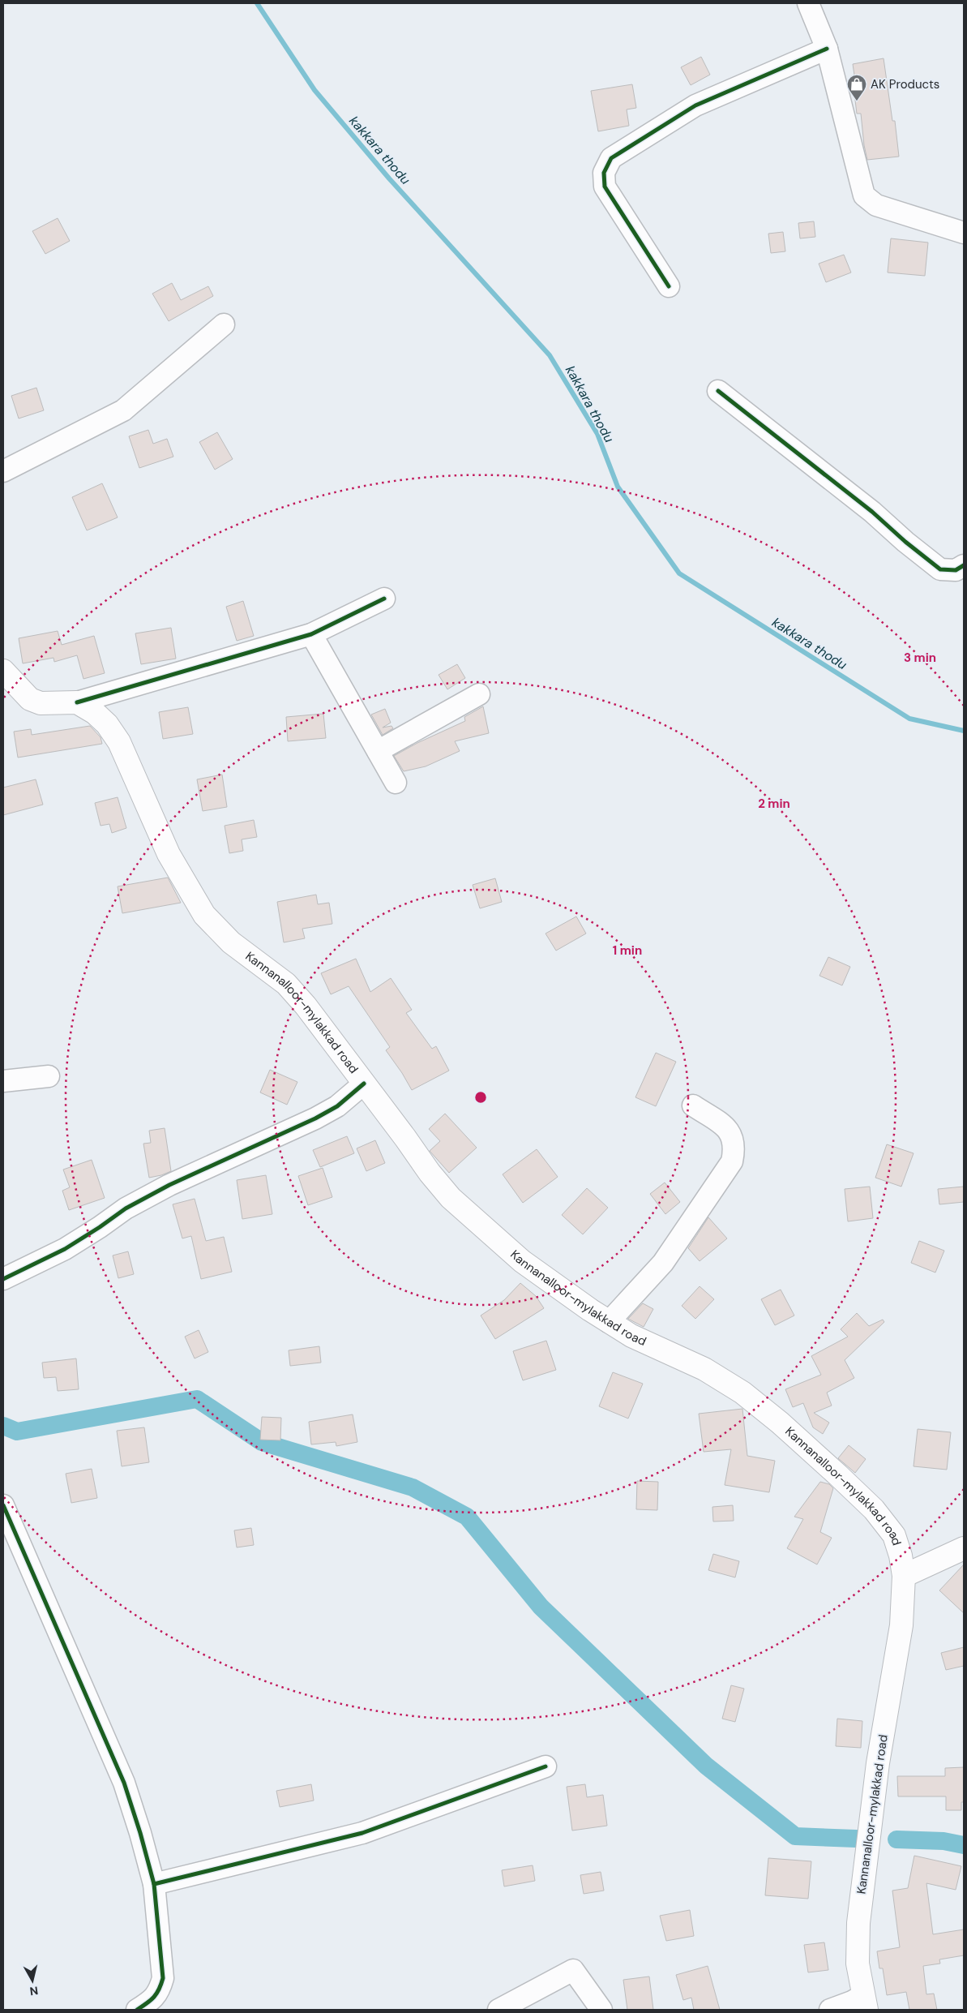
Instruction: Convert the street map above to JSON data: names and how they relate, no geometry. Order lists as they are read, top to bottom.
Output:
{
  "streets": {
    "main road": ["Kannanalloor-mylakkad road"]
  },
  "water": ["kakkara thodu"],
  "places": {
    "shop": ["AK Products"]
  },
  "north": "bottom",
  "rings": ["3 min", "2 min", "1 min"]
}
